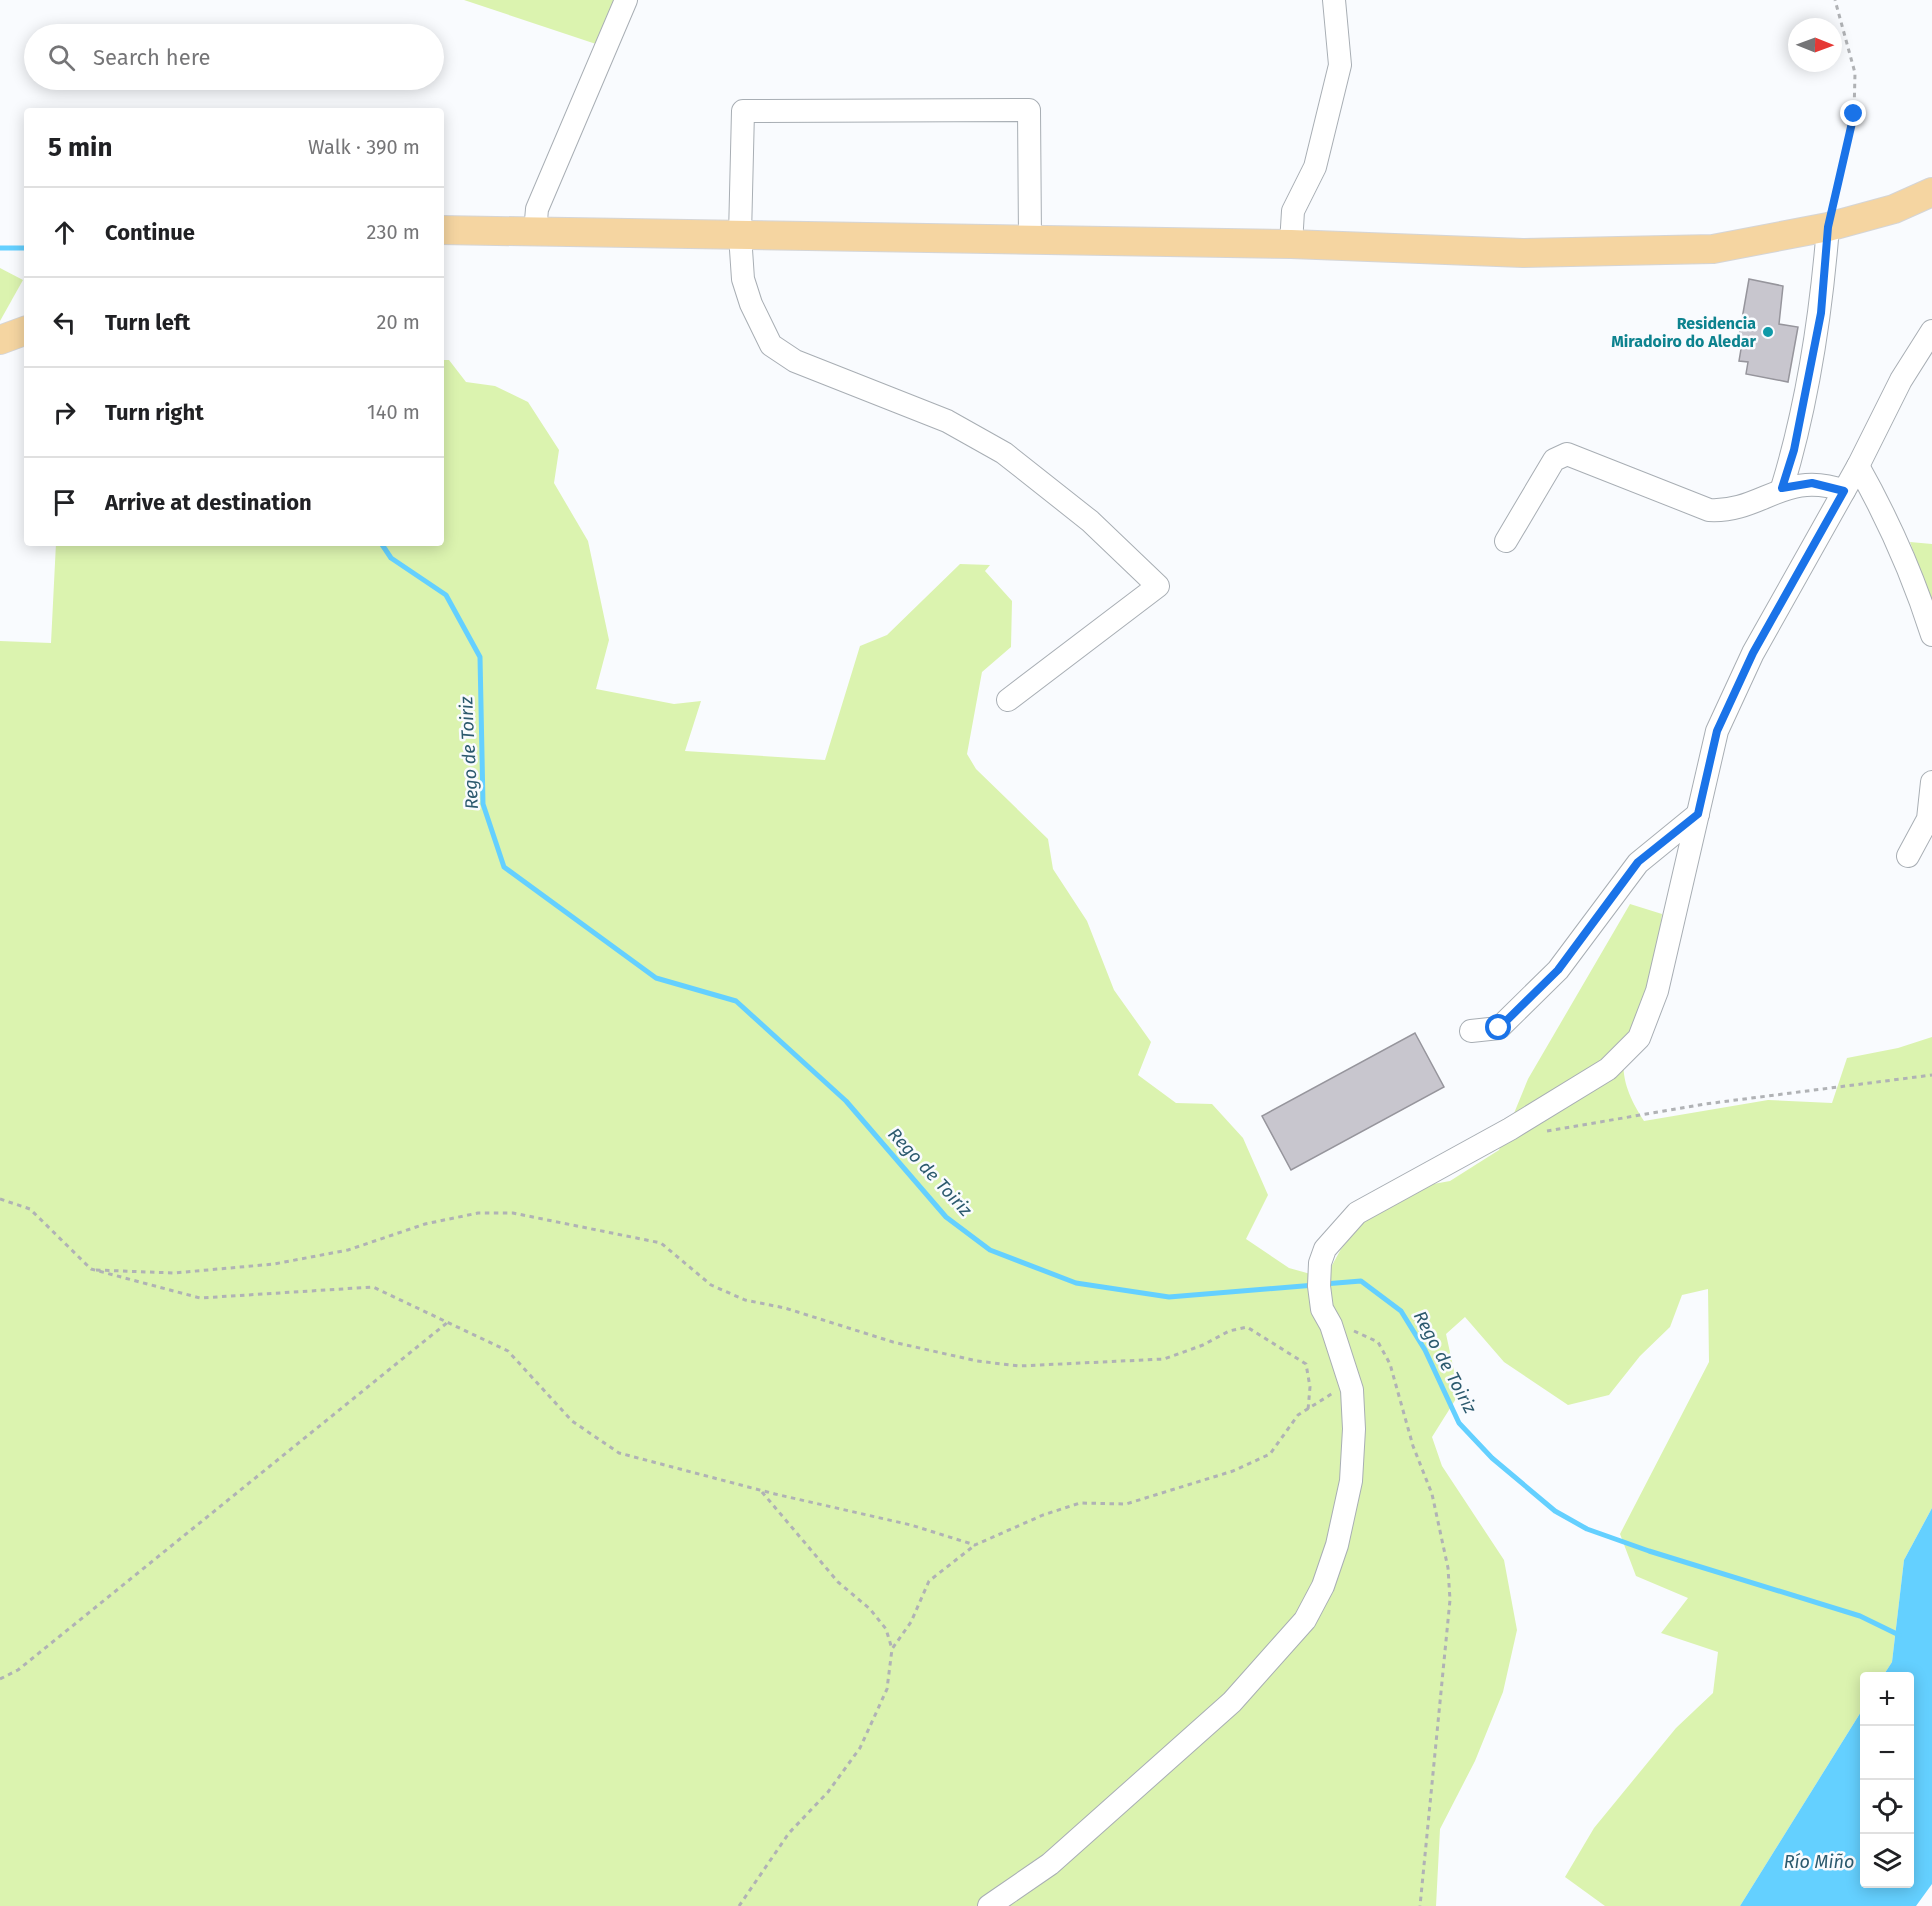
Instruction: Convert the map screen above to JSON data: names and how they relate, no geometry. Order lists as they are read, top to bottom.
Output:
{
  "water": ["Rego de Toiriz", "Río Miño"],
  "places": ["Residencia Miradoiro do Aledar"],
  "north": "right",
  "page": {
    "search": "Search here",
    "heading": ["5 min", "Walk · 390 m"],
    "list": [
      ["Continue", "230 m"],
      ["Turn left", "20 m"],
      ["Turn right", "140 m"],
      "Arrive at destination"
    ],
    "map_buttons": ["+", "−"]
  }
}
